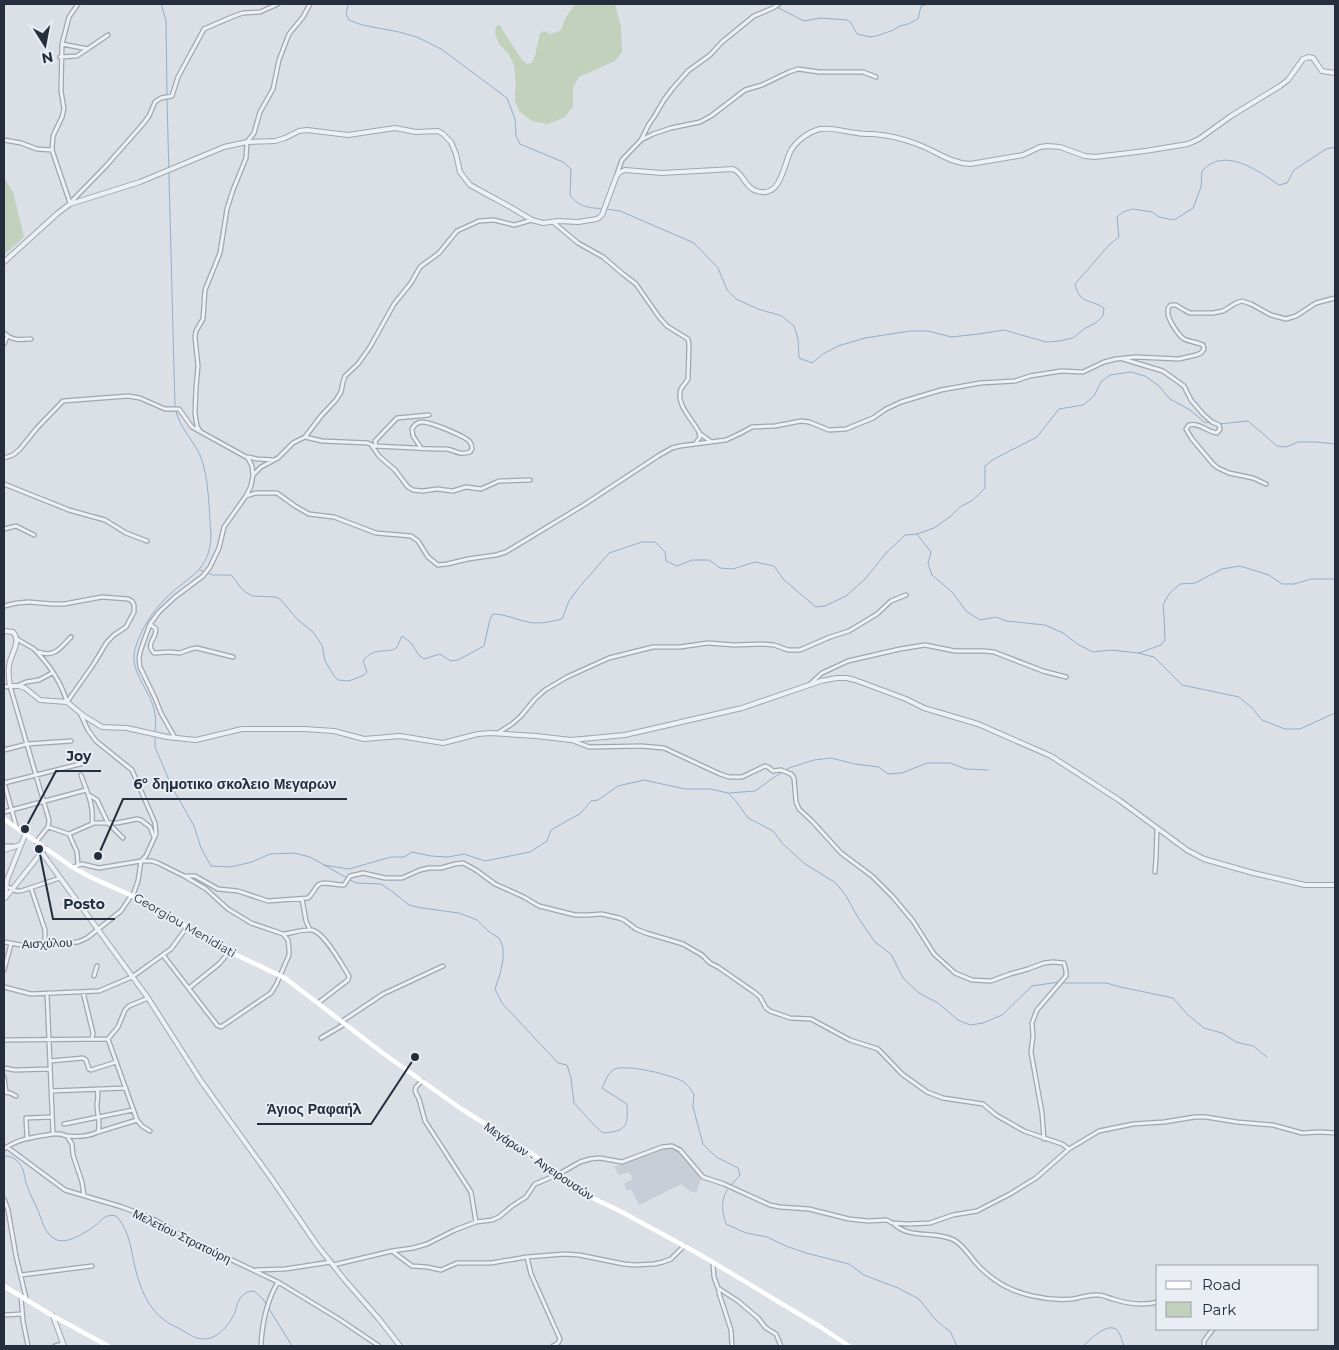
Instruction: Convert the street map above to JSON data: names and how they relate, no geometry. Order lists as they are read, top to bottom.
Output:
{
  "streets": {
    "main road": ["Georgiou Menidiati", "Μεγάρων - Αιγειρουσών"],
    "street": ["Αισχύλου", "Μελετίου Στρατούρη"]
  },
  "crossings": [
    ["Georgiou Menidiati", "Αισχύλου"],
    ["Georgiou Menidiati", "Μεγάρων - Αιγειρουσών"]
  ],
  "places": [
    "Joy",
    "Posto",
    "6° δημοτικο σκολειο Μεγαρων",
    "Άγιος Ραφαήλ"
  ],
  "legend": ["Road", "Park"],
  "north": "bottom"
}
